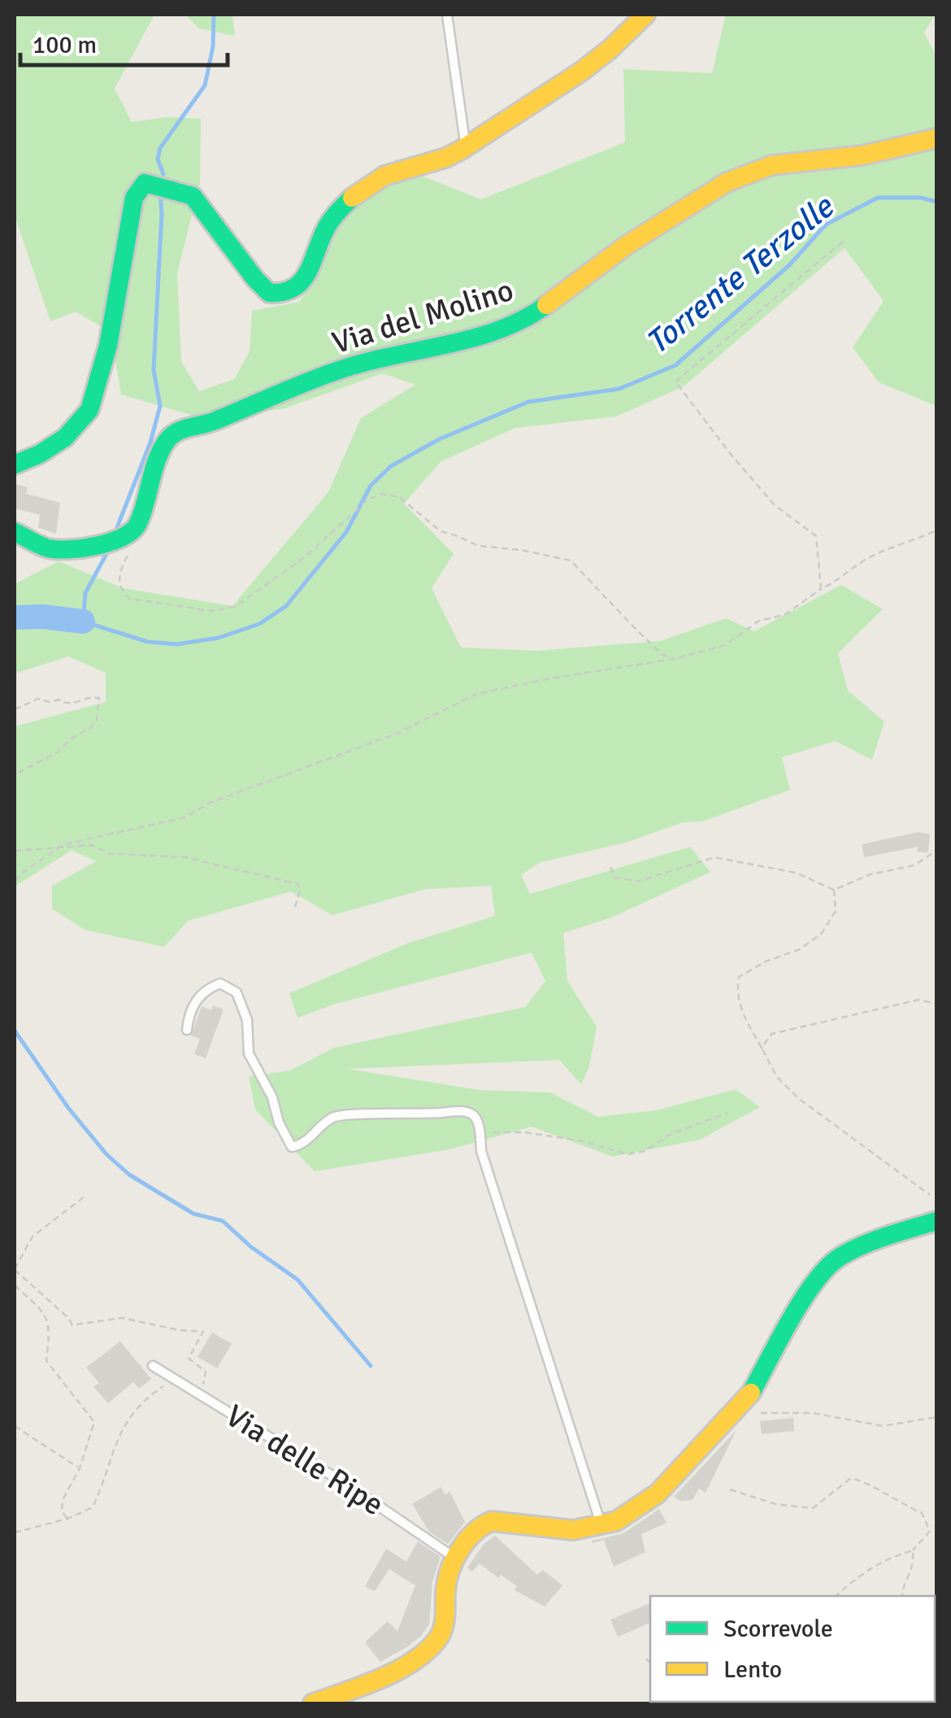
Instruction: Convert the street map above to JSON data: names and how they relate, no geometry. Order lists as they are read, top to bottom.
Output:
{
  "streets": {
    "street": ["Via del Molino"],
    "lane": ["Via delle Ripe"]
  },
  "water": ["Torrente Terzolle"],
  "legend": ["Scorrevole", "Lento"],
  "scale_bar": "100 m"
}
